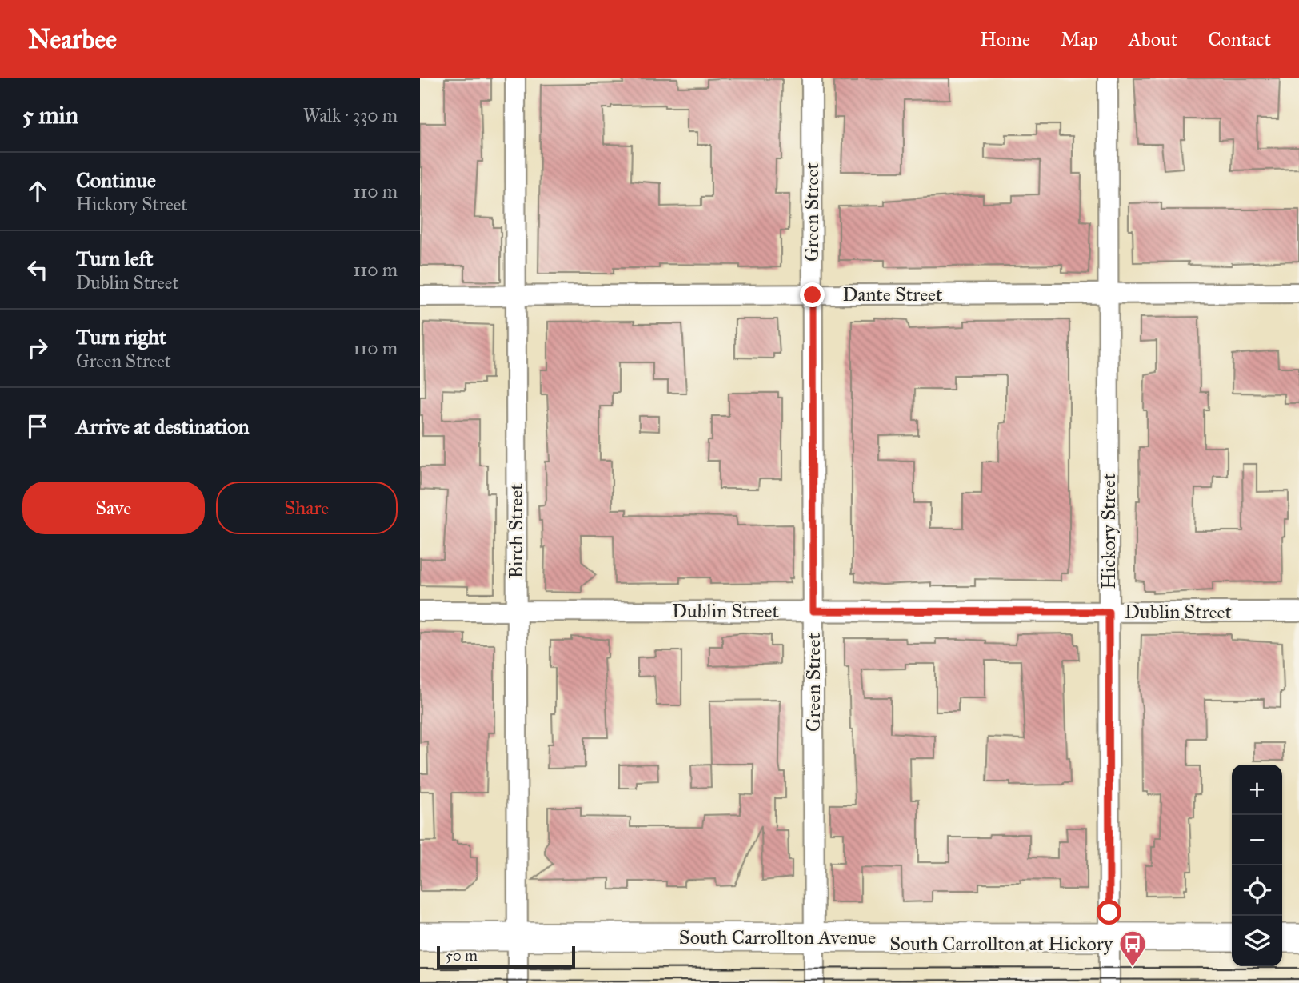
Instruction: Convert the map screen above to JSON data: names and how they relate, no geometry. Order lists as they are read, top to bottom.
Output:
{
  "streets": {
    "main road": ["South Carrollton Avenue"],
    "street": [
      "Green Street",
      "Dante Street",
      "Birch Street",
      "Hickory Street",
      "Dublin Street"
    ]
  },
  "crossings": [
    ["Green Street", "Dante Street"],
    ["Green Street", "Dublin Street"],
    ["Green Street", "South Carrollton Avenue"],
    ["Dante Street", "Birch Street"],
    ["Dante Street", "Hickory Street"],
    ["Birch Street", "Dublin Street"],
    ["Birch Street", "South Carrollton Avenue"],
    ["Hickory Street", "Dublin Street"],
    ["Hickory Street", "South Carrollton Avenue"]
  ],
  "places": {
    "bus stop": ["South Carrollton at Hickory"]
  },
  "scale_bar": "50 m",
  "page": {
    "header": "Nearbee",
    "nav": [
      "Home",
      "Map",
      "About",
      "Contact"
    ],
    "heading": ["5 min", "Walk · 330 m"],
    "list": [
      ["Continue", "Hickory Street", "110 m"],
      ["Turn left", "Dublin Street", "110 m"],
      ["Turn right", "Green Street", "110 m"],
      "Arrive at destination"
    ],
    "buttons": ["Save", "Share"],
    "map_buttons": ["+", "−"],
    "scale": "50 m"
  }
}
